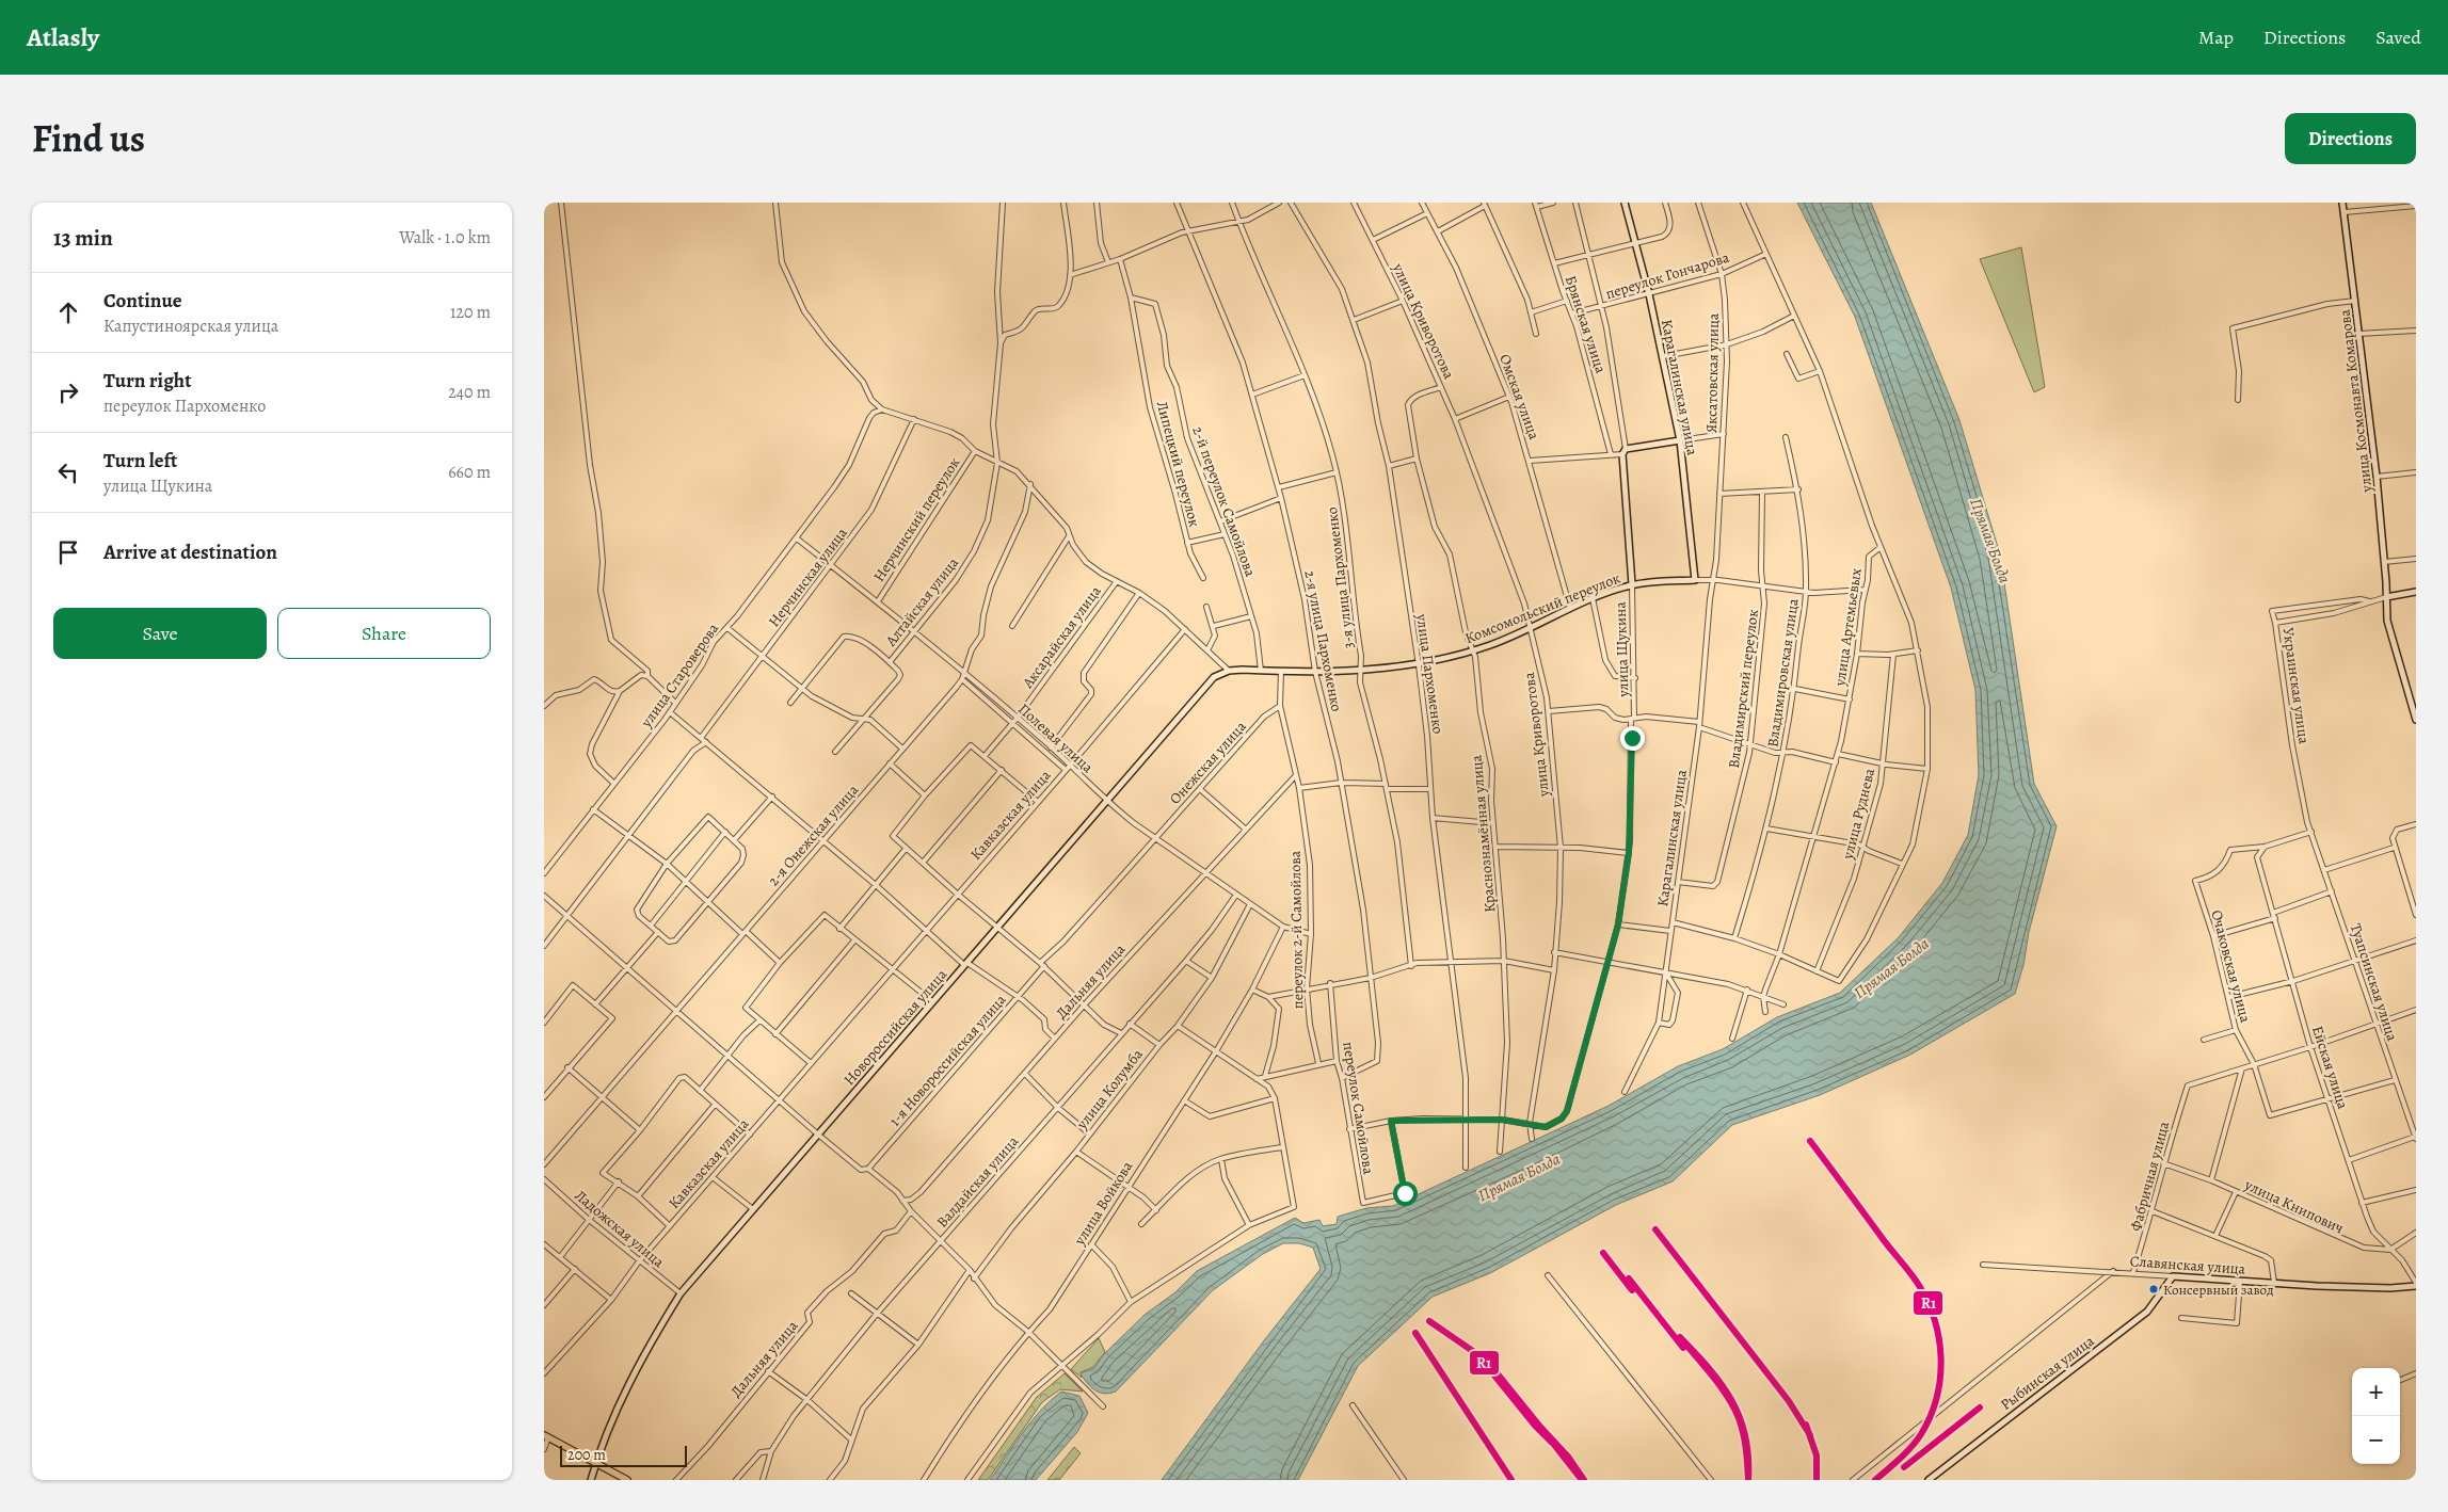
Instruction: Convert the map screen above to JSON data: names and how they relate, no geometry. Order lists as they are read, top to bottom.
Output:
{
  "streets": {
    "street": [
      "переулок Гончарова",
      "улица Криворотова",
      "Брянская улица",
      "Яксатовская улица",
      "Карагалинская улица",
      "Омская улица",
      "улица Космонавта Комарова",
      "Липецкий переулок",
      "2-й переулок Самойлова",
      "Нерчинский переулок",
      "Нерчинская улица",
      "3-я улица Пархоменко",
      "Алтайская улица",
      "Комсомольский переулок",
      "улица Артемьевых",
      "Аксарайская улица",
      "2-я улица Пархоменко",
      "улица Щукина",
      "Владимировская улица",
      "улица Пархоменко",
      "улица Староверова",
      "Украинская улица",
      "Владимирский переулок",
      "Полевая улица",
      "Онежская улица",
      "улица Руднева",
      "Кавказская улица",
      "Краснознамённая улица",
      "2-я Онежская улица",
      "переулок 2-й Самойлова",
      "Очаковская улица",
      "Дальняя улица",
      "Туапсинская улица",
      "Новороссийская улица",
      "1-я Новороссийская улица",
      "Ейская улица",
      "улица Колумба",
      "переулок Самойлова",
      "Фабричная улица",
      "Валдайская улица",
      "улица Войкова",
      "улица Книпович",
      "Ладожская улица",
      "Славянская улица",
      "Рыбинская улица"
    ]
  },
  "crossings": [
    ["переулок Гончарова", "Брянская улица"],
    ["переулок Гончарова", "Яксатовская улица"],
    ["переулок Гончарова", "Карагалинская улица"],
    ["переулок Гончарова", "улица Щукина"],
    ["улица Криворотова", "Комсомольский переулок"],
    ["улица Криворотова", "улица Щукина"],
    ["улица Криворотова", "Краснознамённая улица"],
    ["Яксатовская улица", "Карагалинская улица"],
    ["Карагалинская улица", "Комсомольский переулок"],
    ["Карагалинская улица", "Владимирский переулок"],
    ["Омская улица", "Комсомольский переулок"],
    ["улица Космонавта Комарова", "Украинская улица"],
    ["Липецкий переулок", "2-й переулок Самойлова"],
    ["2-й переулок Самойлова", "Комсомольский переулок"],
    ["Нерчинский переулок", "Полевая улица"],
    ["Нерчинская улица", "Полевая улица"],
    ["3-я улица Пархоменко", "Комсомольский переулок"],
    ["Алтайская улица", "Полевая улица"],
    ["Комсомольский переулок", "2-я улица Пархоменко"],
    ["Комсомольский переулок", "улица Щукина"],
    ["Комсомольский переулок", "улица Пархоменко"],
    ["Комсомольский переулок", "Краснознамённая улица"],
    ["Комсомольский переулок", "переулок 2-й Самойлова"],
    ["Аксарайская улица", "Полевая улица"],
    ["2-я улица Пархоменко", "переулок Самойлова"],
    ["улица Староверова", "Полевая улица"],
    ["Украинская улица", "Туапсинская улица"],
    ["Полевая улица", "Онежская улица"],
    ["Полевая улица", "Кавказская улица"],
    ["Полевая улица", "переулок 2-й Самойлова"],
    ["Полевая улица", "Дальняя улица"],
    ["Полевая улица", "Новороссийская улица"],
    ["Полевая улица", "1-я Новороссийская улица"],
    ["Полевая улица", "улица Колумба"],
    ["Полевая улица", "Валдайская улица"],
    ["Полевая улица", "улица Войкова"],
    ["Онежская улица", "переулок 2-й Самойлова"],
    ["Онежская улица", "1-я Новороссийская улица"],
    ["Кавказская улица", "Ладожская улица"],
    ["переулок 2-й Самойлова", "Дальняя улица"],
    ["Очаковская улица", "Ейская улица"],
    ["Новороссийская улица", "Ладожская улица"],
    ["Ейская улица", "улица Книпович"],
    ["Ейская улица", "Славянская улица"],
    ["Фабричная улица", "улица Книпович"],
    ["Фабричная улица", "Славянская улица"],
    ["Славянская улица", "Рыбинская улица"]
  ],
  "water": ["Прямая Болда"],
  "places": ["Консервный завод"],
  "lines": ["transit line R1"],
  "scale_bar": "200 m",
  "page": {
    "header": "Atlasly",
    "nav": ["Map", "Directions", "Saved"],
    "title": "Find us",
    "buttons": [
      "Directions",
      ["Save", "Share"]
    ],
    "heading": ["13 min", "Walk · 1.0 km"],
    "list": [
      ["Continue", "Капустиноярская улица", "120 m"],
      ["Turn right", "переулок Пархоменко", "240 m"],
      ["Turn left", "улица Щукина", "660 m"],
      "Arrive at destination"
    ],
    "map_buttons": ["+", "−"],
    "scale": "200 m"
  }
}
